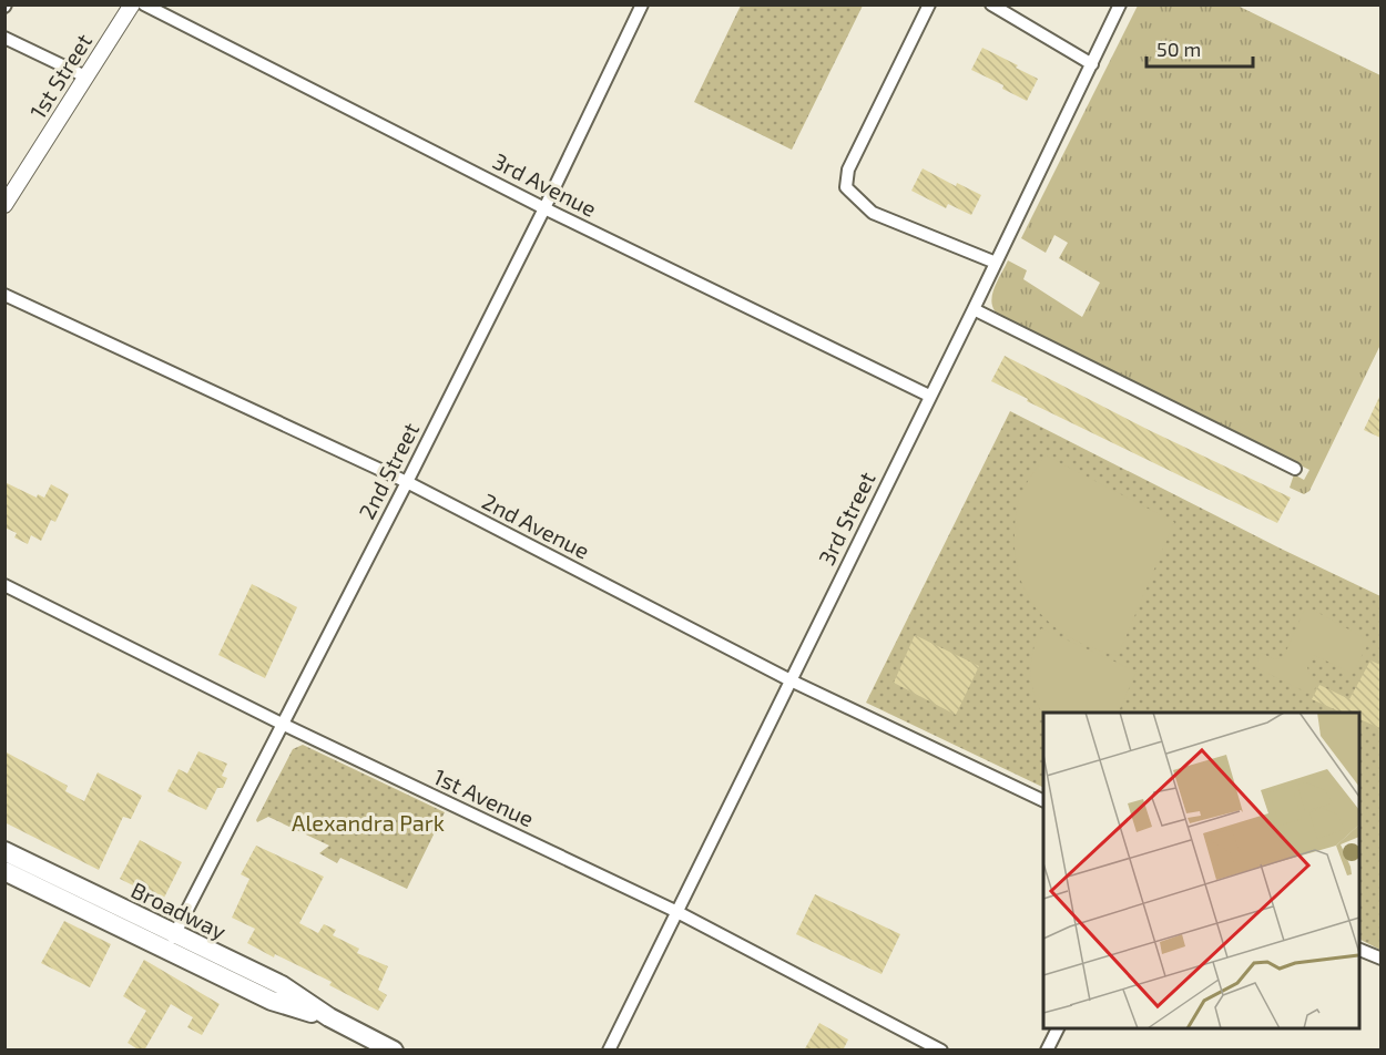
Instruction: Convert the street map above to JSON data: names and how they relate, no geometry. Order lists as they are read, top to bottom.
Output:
{
  "streets": {
    "main road": ["1st Street", "Broadway"],
    "street": [
      "3rd Avenue",
      "2nd Street",
      "3rd Street",
      "2nd Avenue",
      "1st Avenue"
    ]
  },
  "crossings": [
    ["3rd Avenue", "2nd Street"],
    ["3rd Avenue", "3rd Street"],
    ["2nd Street", "2nd Avenue"],
    ["2nd Street", "1st Avenue"],
    ["2nd Street", "Broadway"],
    ["3rd Street", "2nd Avenue"],
    ["3rd Street", "1st Avenue"]
  ],
  "parks": ["Alexandra Park"],
  "scale_bar": "50 m"
}
